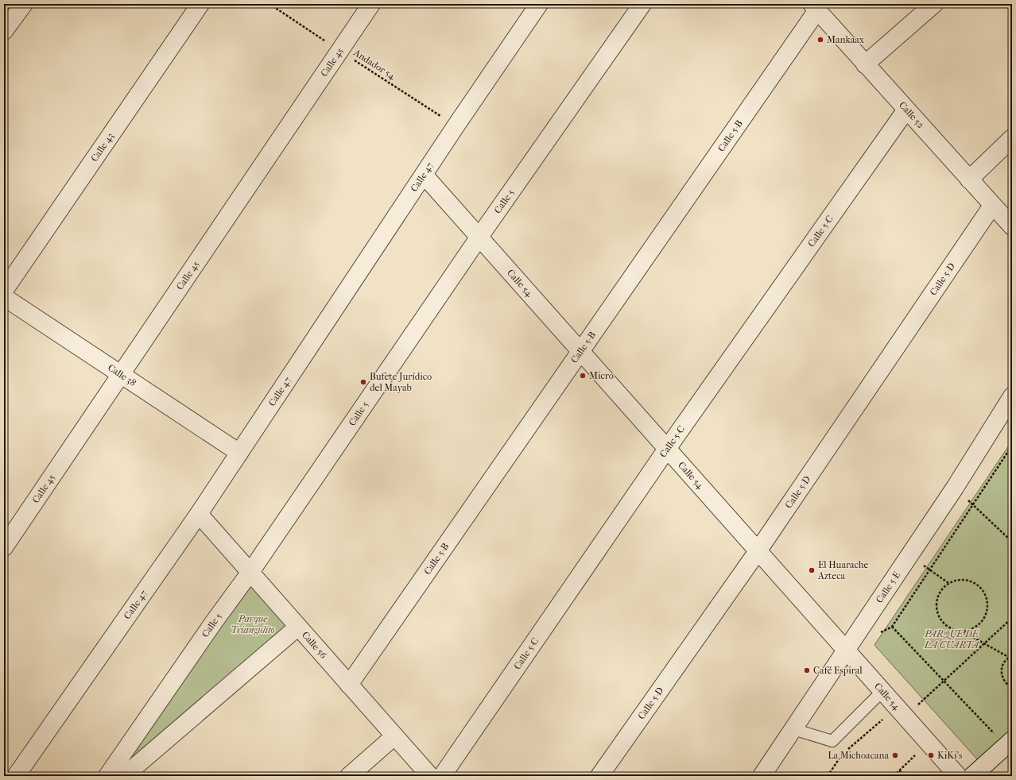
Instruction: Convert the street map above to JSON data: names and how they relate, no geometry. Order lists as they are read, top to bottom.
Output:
{
  "streets": {
    "street": [
      "Calle 45",
      "Calle 52",
      "Calle 5-B",
      "Calle 43",
      "Calle 47",
      "Calle 5",
      "Calle 5-C",
      "Calle 5-D",
      "Calle 54",
      "Calle 38",
      "Calle 5-E",
      "Calle 56"
    ],
    "path": ["Andador 54"]
  },
  "crossings": [
    ["Calle 45", "Andador 54"],
    ["Calle 45", "Calle 38"],
    ["Andador 54", "Calle 47"],
    ["Calle 52", "Calle 5-B"],
    ["Calle 52", "Calle 5-C"],
    ["Calle 52", "Calle 5-D"],
    ["Calle 5-B", "Calle 54"],
    ["Calle 5-B", "Calle 56"],
    ["Calle 47", "Calle 54"],
    ["Calle 47", "Calle 38"],
    ["Calle 47", "Calle 56"],
    ["Calle 5", "Calle 54"],
    ["Calle 5", "Calle 56"],
    ["Calle 5-C", "Calle 54"],
    ["Calle 5-D", "Calle 54"],
    ["Calle 54", "Calle 5-E"]
  ],
  "parks": ["Parque Triangulito", "PARQUE DE LA CUARTA"],
  "places": [
    "Mankaax",
    "Micro",
    "Bufete Jurídico del Mayab",
    "El Huarache Azteca",
    "Café Espiral",
    "La Michoacana",
    "KiKi's"
  ]
}
